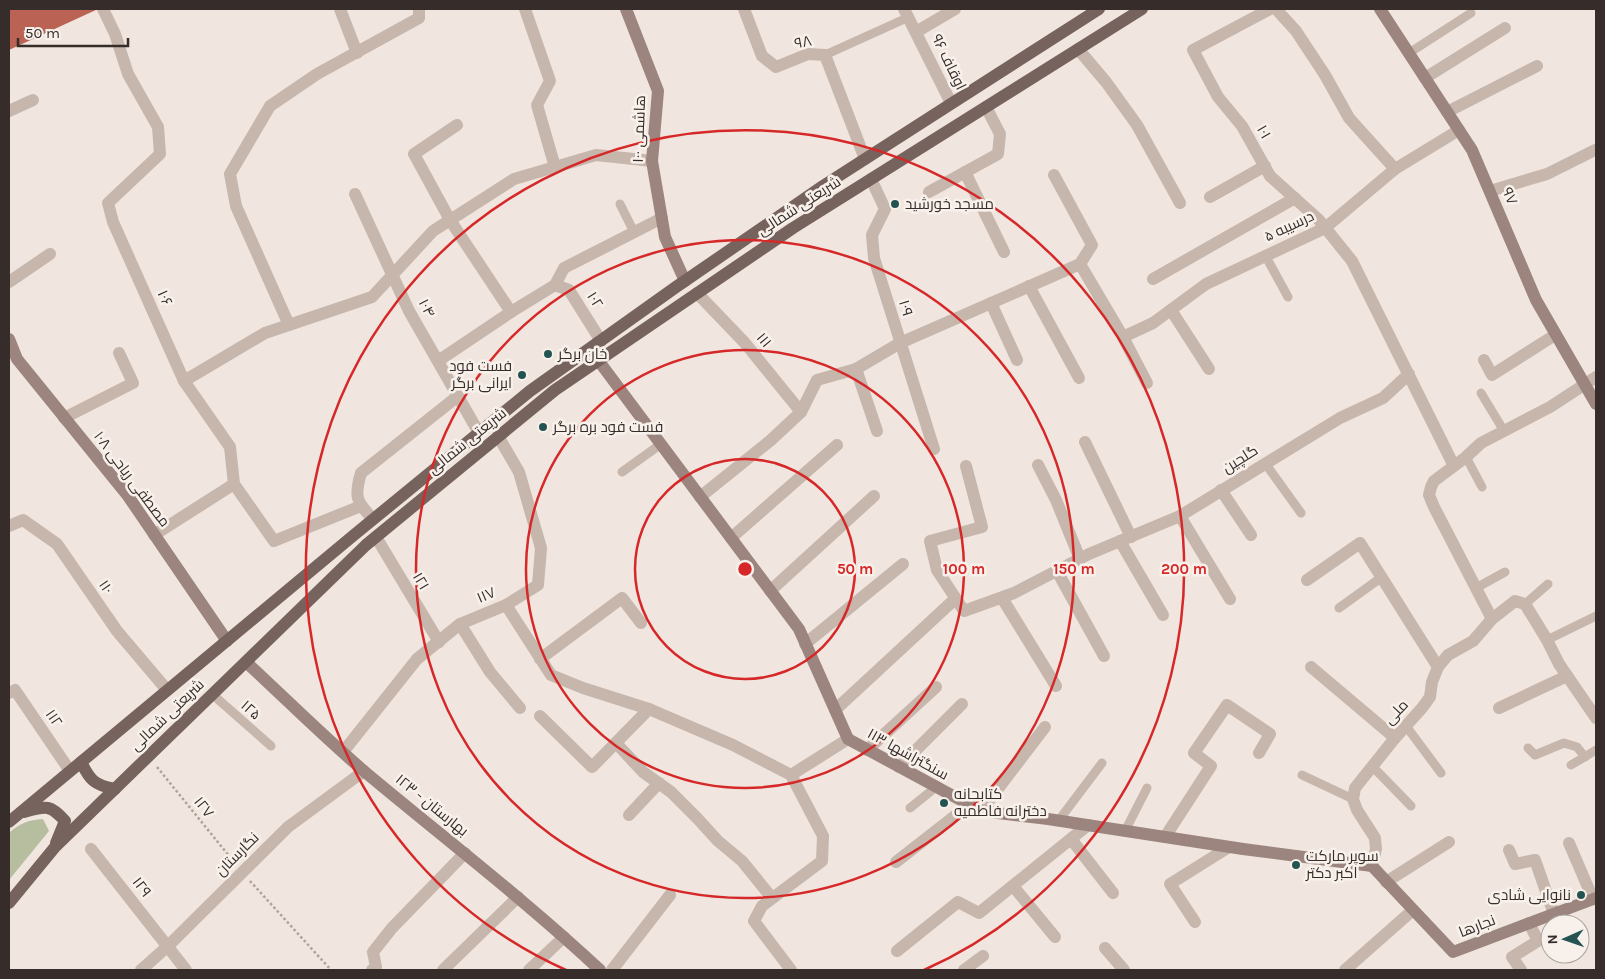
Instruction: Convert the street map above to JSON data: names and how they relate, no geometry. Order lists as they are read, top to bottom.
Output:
{
  "streets": {
    "main road": ["شریعتی شمالی"],
    "street": [
      "۹۸",
      "اوقاف ۹۶",
      "هاشمی ۱۰۰",
      "۱۰۱",
      "۹۷",
      "درسیبه ۵",
      "۱۰۶",
      "۱۰۲",
      "۱۰۴",
      "۱۰۹",
      "۱۱۱",
      "گلچین",
      "مصطفی ریاحی ۱۰۸",
      "۱۲۱",
      "۱۱۰",
      "۱۱۷",
      "ملی",
      "۱۱۲",
      "سنگتراشها ۱۱۳",
      "بهارستان - ۱۲۳",
      "نگارستان",
      "۱۲۹",
      "نجارها"
    ],
    "lane": ["۱۲۵"],
    "path": ["۱۲۷"]
  },
  "crossings": [
    ["۹۸", "شریعتی شمالی"],
    ["اوقاف ۹۶", "شریعتی شمالی"],
    ["هاشمی ۱۰۰", "شریعتی شمالی"],
    ["۱۰۱", "درسیبه ۵"],
    ["۱۰۱", "گلچین"],
    ["۹۷", "درسیبه ۵"],
    ["شریعتی شمالی", "۱۰۲"],
    ["شریعتی شمالی", "۱۰۴"],
    ["شریعتی شمالی", "۱۰۹"],
    ["شریعتی شمالی", "۱۱۱"],
    ["شریعتی شمالی", "مصطفی ریاحی ۱۰۸"],
    ["شریعتی شمالی", "۱۲۱"],
    ["شریعتی شمالی", "۱۱۰"],
    ["شریعتی شمالی", "۱۱۷"],
    ["شریعتی شمالی", "۱۲۵"],
    ["شریعتی شمالی", "۱۱۲"],
    ["شریعتی شمالی", "سنگتراشها ۱۱۳"],
    ["شریعتی شمالی", "بهارستان - ۱۲۳"],
    ["شریعتی شمالی", "۱۲۷"],
    ["۱۲۱", "۱۱۷"],
    ["۱۱۷", "بهارستان - ۱۲۳"],
    ["سنگتراشها ۱۱۳", "نجارها"],
    ["بهارستان - ۱۲۳", "نگارستان"],
    ["۱۲۷", "نگارستان"],
    ["نگارستان", "۱۲۹"]
  ],
  "places": [
    "مسجد خورشید",
    "خان برگر",
    "فست فود ایرانی برگر",
    "فست فود بره برگر",
    "کتابحانه دخترانه فاطمیه",
    "سوپر مارکت اکبر دکتر",
    "نانوایی شادی"
  ],
  "scale_bar": "50 m",
  "north": "left",
  "rings": [
    "50 m",
    "100 m",
    "150 m",
    "200 m"
  ]
}
